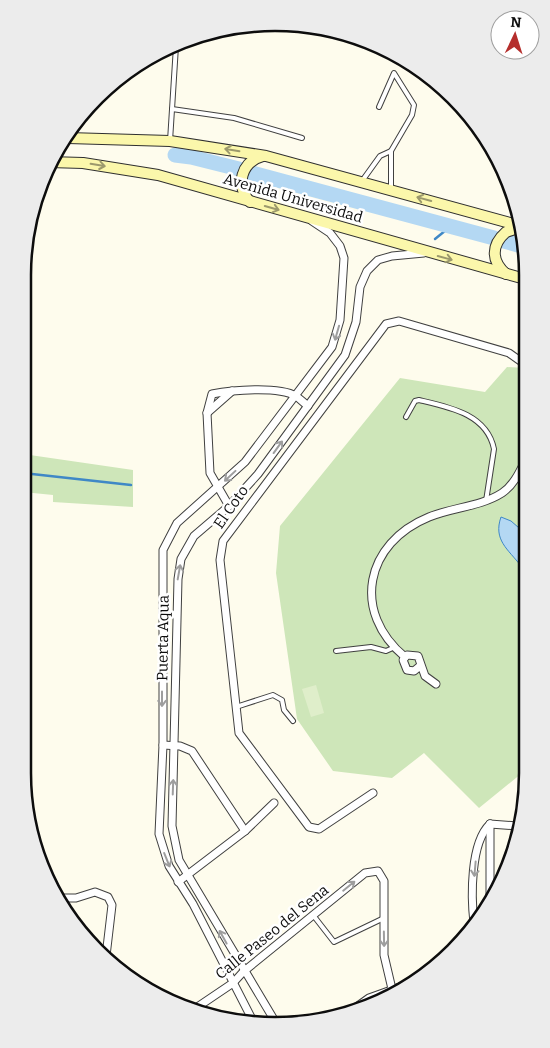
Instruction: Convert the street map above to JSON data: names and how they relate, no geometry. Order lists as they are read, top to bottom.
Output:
{
  "streets": {
    "main road": ["Avenida Universidad"],
    "street": ["El Coto", "Puerta Aqua", "Calle Paseo del Sena"]
  },
  "crossings": [
    ["Avenida Universidad", "Puerta Aqua"],
    ["Puerta Aqua", "Calle Paseo del Sena"]
  ],
  "north": "top"
}
